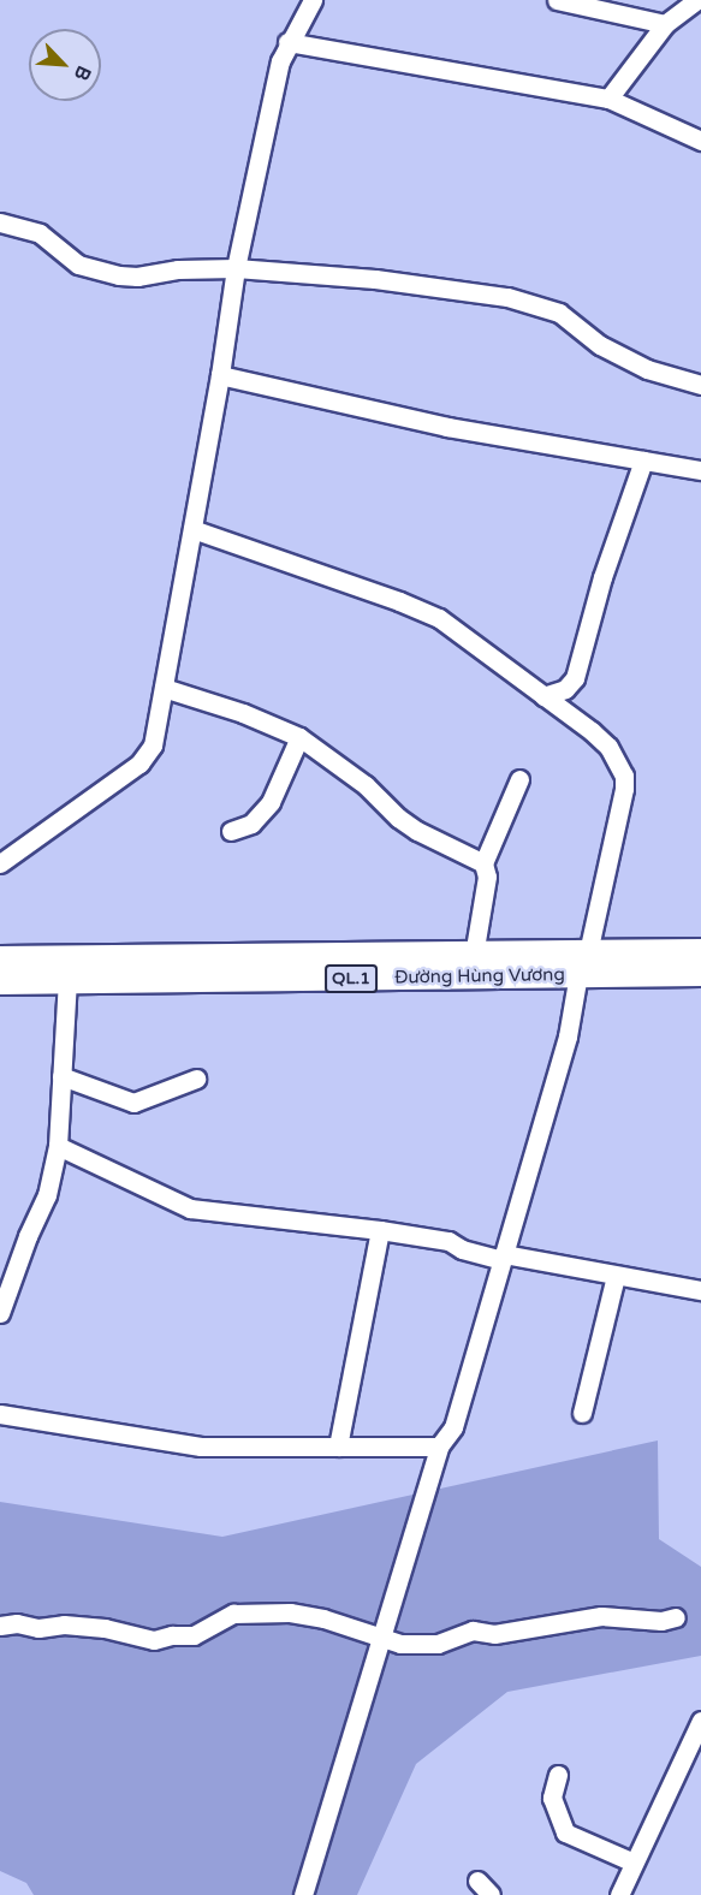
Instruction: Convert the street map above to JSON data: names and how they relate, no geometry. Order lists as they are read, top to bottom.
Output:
{
  "streets": {
    "highway": ["Đường Hùng Vương", "QL.1"]
  },
  "north": "bottom right"
}
